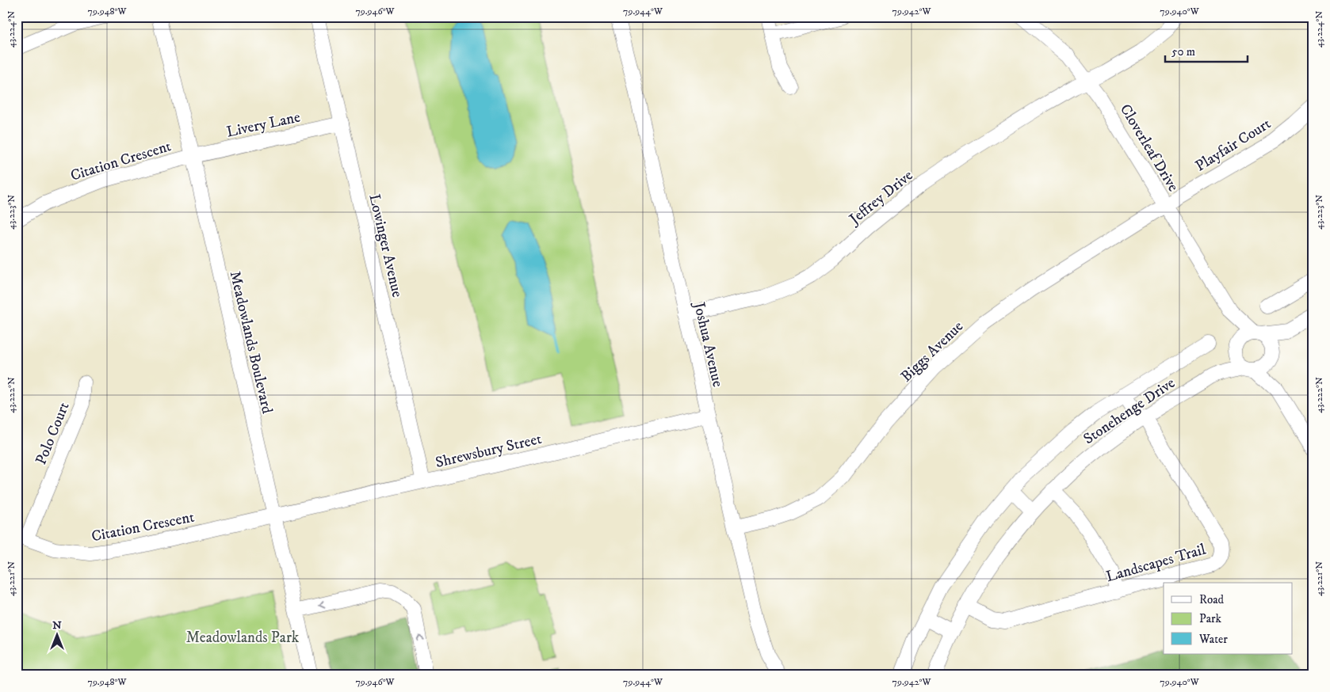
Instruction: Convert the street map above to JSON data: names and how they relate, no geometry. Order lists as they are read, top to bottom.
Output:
{
  "streets": {
    "street": [
      "Livery Lane",
      "Playfair Court",
      "Cloverleaf Drive",
      "Citation Crescent",
      "Jeffrey Drive",
      "Lowinger Avenue",
      "Meadowlands Boulevard",
      "Joshua Avenue",
      "Biggs Avenue",
      "Stonehenge Drive",
      "Polo Court",
      "Shrewsbury Street",
      "Landscapes Trail"
    ]
  },
  "crossings": [
    ["Livery Lane", "Citation Crescent"],
    ["Livery Lane", "Lowinger Avenue"],
    ["Livery Lane", "Meadowlands Boulevard"],
    ["Playfair Court", "Cloverleaf Drive"],
    ["Playfair Court", "Biggs Avenue"],
    ["Cloverleaf Drive", "Jeffrey Drive"],
    ["Cloverleaf Drive", "Biggs Avenue"],
    ["Cloverleaf Drive", "Stonehenge Drive"],
    ["Citation Crescent", "Meadowlands Boulevard"],
    ["Citation Crescent", "Polo Court"],
    ["Citation Crescent", "Shrewsbury Street"],
    ["Jeffrey Drive", "Joshua Avenue"],
    ["Lowinger Avenue", "Shrewsbury Street"],
    ["Meadowlands Boulevard", "Shrewsbury Street"],
    ["Joshua Avenue", "Biggs Avenue"],
    ["Joshua Avenue", "Shrewsbury Street"],
    ["Stonehenge Drive", "Landscapes Trail"]
  ],
  "parks": ["Meadowlands Park"],
  "legend": ["Road", "Park", "Water"],
  "scale_bar": "50 m",
  "north": "top",
  "coordinates": [
    "79.948°W",
    "79.946°W",
    "79.944°W",
    "79.942°W",
    "79.940°W",
    "43.224°N",
    "43.223°N",
    "43.222°N",
    "43.221°N"
  ]
}
